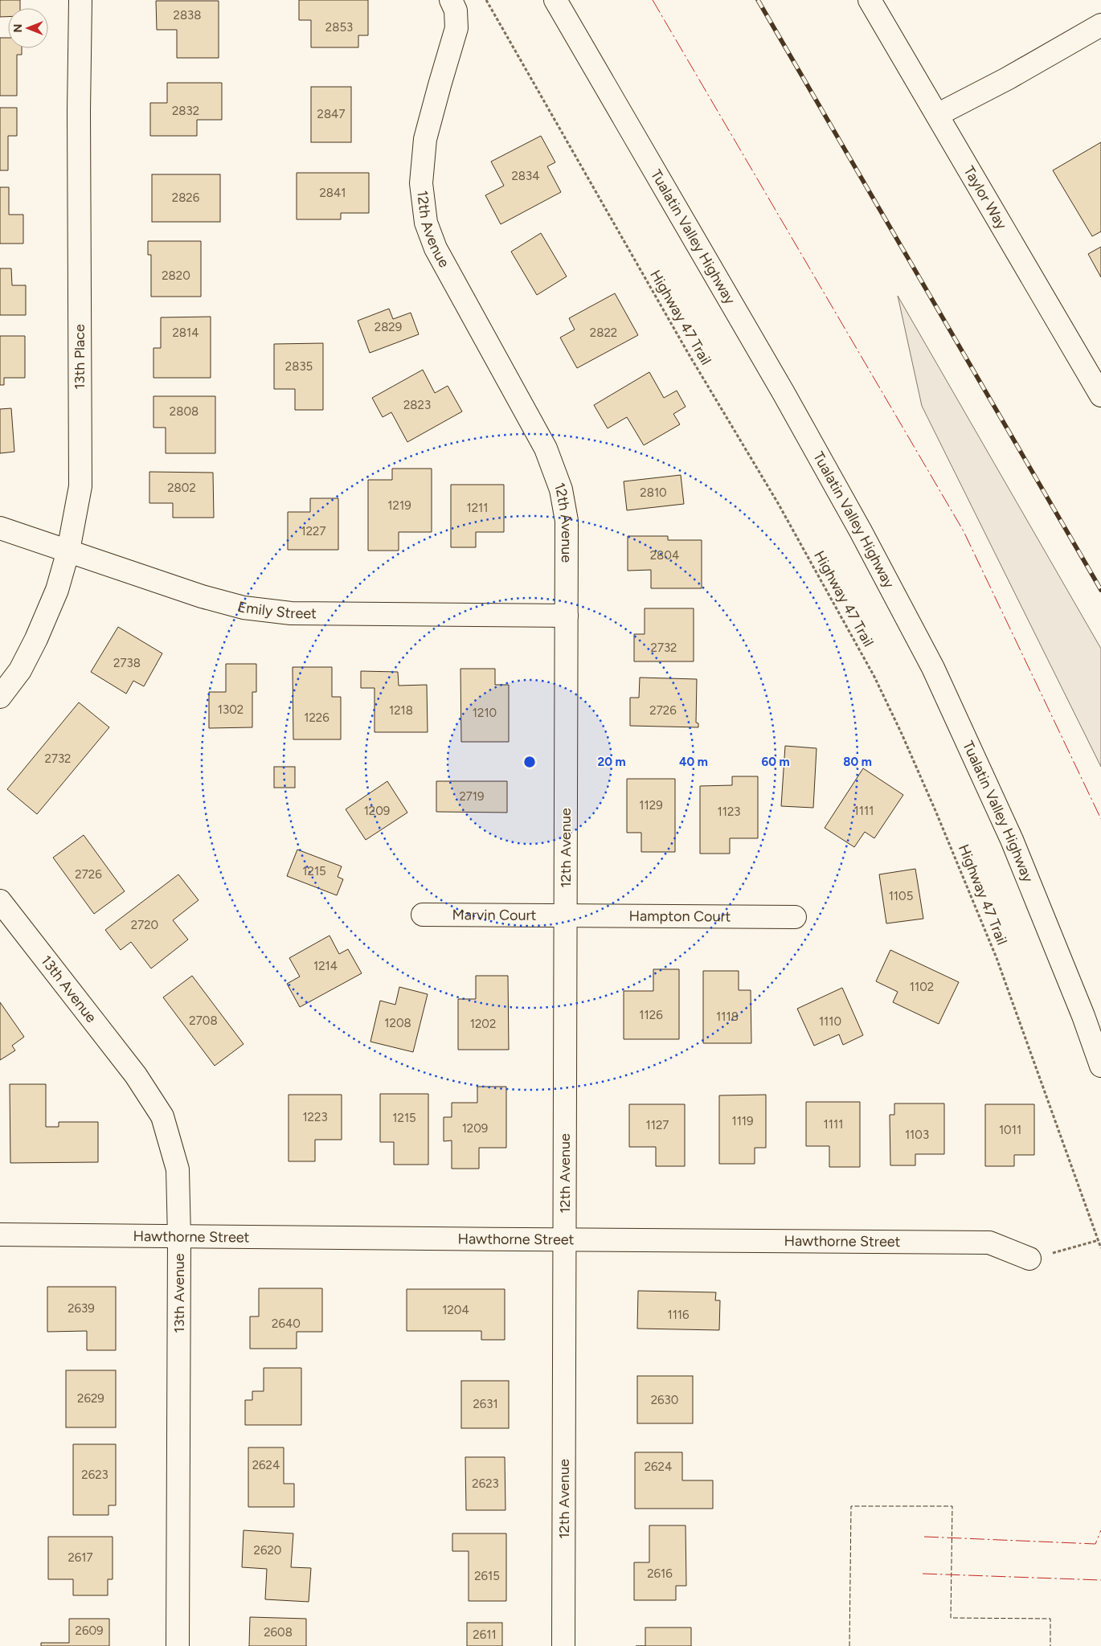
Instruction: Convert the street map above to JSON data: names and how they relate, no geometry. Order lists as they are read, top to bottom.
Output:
{
  "streets": {
    "main road": [
      "Taylor Way",
      "12th Avenue",
      "Tualatin Valley Highway",
      "13th Place",
      "Emily Street",
      "Marvin Court",
      "Hampton Court",
      "13th Avenue",
      "Hawthorne Street"
    ],
    "path": ["Highway 47 Trail"]
  },
  "crossings": [
    ["12th Avenue", "Emily Street"],
    ["12th Avenue", "Marvin Court"],
    ["12th Avenue", "Hampton Court"],
    ["12th Avenue", "Hawthorne Street"],
    ["13th Place", "Emily Street"],
    ["Marvin Court", "Hampton Court"],
    ["13th Avenue", "Hawthorne Street"]
  ],
  "house_numbers": [
    "2838",
    "2853",
    "2832",
    "2847",
    "2834",
    "2841",
    "2826",
    "2820",
    "2829",
    "2814",
    "2822",
    "2835",
    "2823",
    "2808",
    "2802",
    "2810",
    "1219",
    "1211",
    "1227",
    "2804",
    "2732",
    "2738",
    "1302",
    "1218",
    "2726",
    "1210",
    "1226",
    "2732",
    "2719",
    "1129",
    "1209",
    "1111",
    "1123",
    "1215",
    "2726",
    "1105",
    "2720",
    "1214",
    "1102",
    "1126",
    "1118",
    "2708",
    "1110",
    "1208",
    "1202",
    "1223",
    "1215",
    "1119",
    "1111",
    "1127",
    "1209",
    "1011",
    "1103",
    "2639",
    "1204",
    "1116",
    "2640",
    "2629",
    "2630",
    "2631",
    "2624",
    "2624",
    "2623",
    "2623",
    "2620",
    "2617",
    "2616",
    "2615",
    "2609",
    "2608",
    "2611"
  ],
  "north": "left",
  "rings": [
    "20 m",
    "40 m",
    "60 m",
    "80 m"
  ]
}
